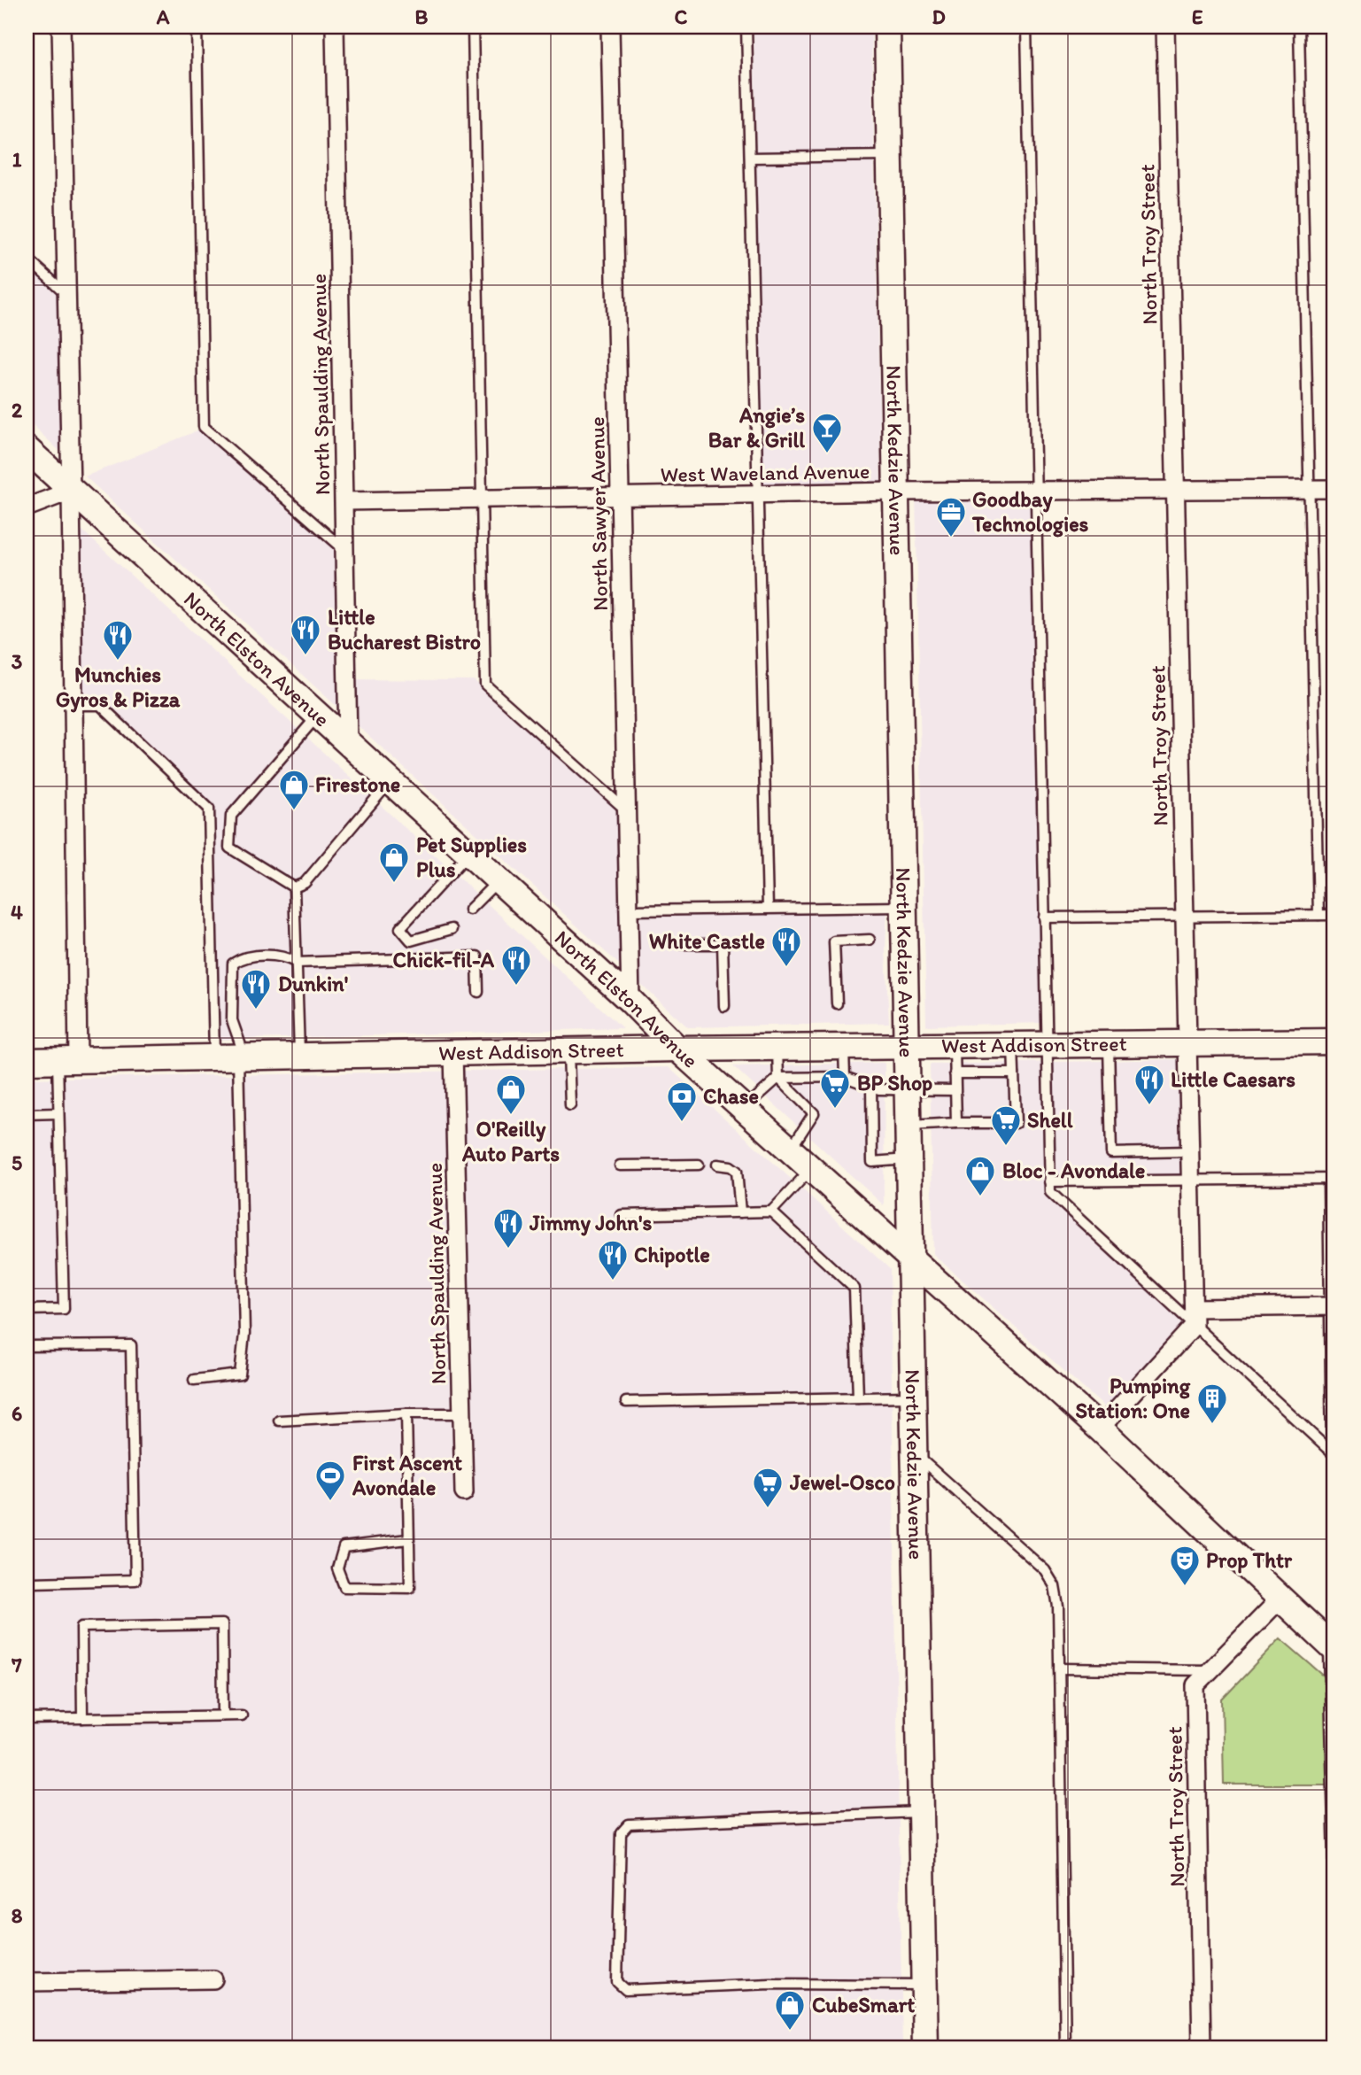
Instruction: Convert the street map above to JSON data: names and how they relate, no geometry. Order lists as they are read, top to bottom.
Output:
{
  "streets": {
    "main road": ["North Kedzie Avenue", "North Elston Avenue", "West Addison Street"],
    "street": [
      "North Troy Street",
      "North Spaulding Avenue",
      "West Waveland Avenue",
      "North Sawyer Avenue"
    ]
  },
  "crossings": [
    ["North Troy Street", "West Waveland Avenue"],
    ["North Troy Street", "North Elston Avenue"],
    ["North Troy Street", "West Addison Street"],
    ["North Spaulding Avenue", "West Waveland Avenue"],
    ["North Spaulding Avenue", "North Elston Avenue"],
    ["North Spaulding Avenue", "West Addison Street"],
    ["North Kedzie Avenue", "West Waveland Avenue"],
    ["North Kedzie Avenue", "North Elston Avenue"],
    ["North Kedzie Avenue", "West Addison Street"],
    ["West Waveland Avenue", "North Sawyer Avenue"],
    ["North Sawyer Avenue", "North Elston Avenue"],
    ["North Elston Avenue", "West Addison Street"]
  ],
  "places": {
    "bar": ["Angie’s Bar & Grill"],
    "office": ["Goodbay Technologies"],
    "restaurant": [
      "Little Bucharest Bistro",
      "Munchies Gyros & Pizza",
      "White Castle",
      "Chick-fil-A",
      "Dunkin'",
      "Little Caesars",
      "Jimmy John's",
      "Chipotle"
    ],
    "shop": [
      "Firestone",
      "Pet Supplies Plus",
      "O'Reilly Auto Parts",
      "Bloc - Avondale",
      "CubeSmart"
    ],
    "supermarket": ["BP Shop", "Shell", "Jewel-Osco"],
    "bank": ["Chase"],
    "building": ["Pumping Station: One"],
    "sports": ["First Ascent Avondale"],
    "theatre": ["Prop Thtr"]
  },
  "grid": {
    "columns": [
      "A",
      "B",
      "C",
      "D",
      "E"
    ],
    "rows": [
      "1",
      "2",
      "3",
      "4",
      "5",
      "6",
      "7",
      "8"
    ]
  }
}
